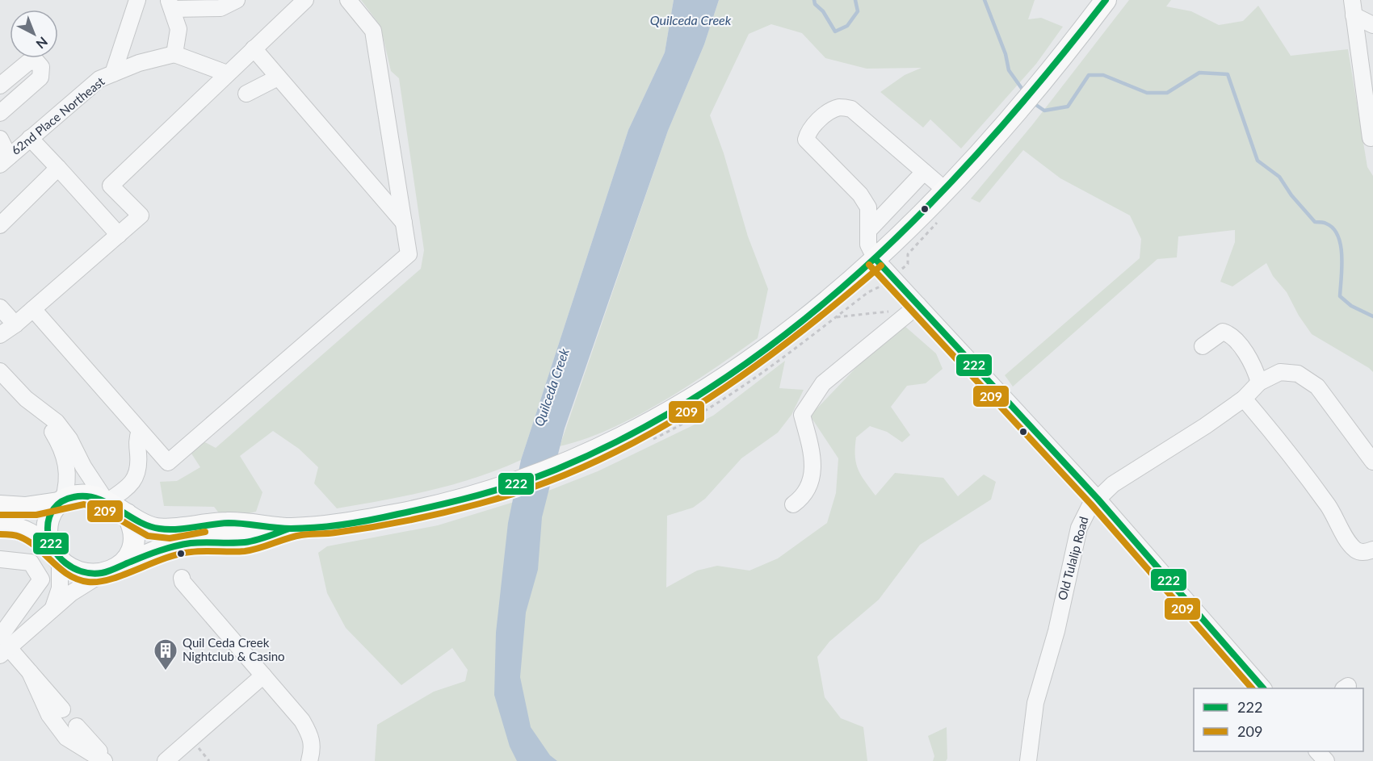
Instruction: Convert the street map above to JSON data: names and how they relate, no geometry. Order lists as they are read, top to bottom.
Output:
{
  "streets": {
    "street": ["62nd Place Northeast", "Old Tulalip Road"]
  },
  "water": ["Quilceda Creek"],
  "places": {
    "building": ["Quil Ceda Creek Nightclub & Casino"]
  },
  "lines": ["transit line 222", "transit line 209"],
  "legend": ["222", "209"],
  "north": "bottom right"
}
